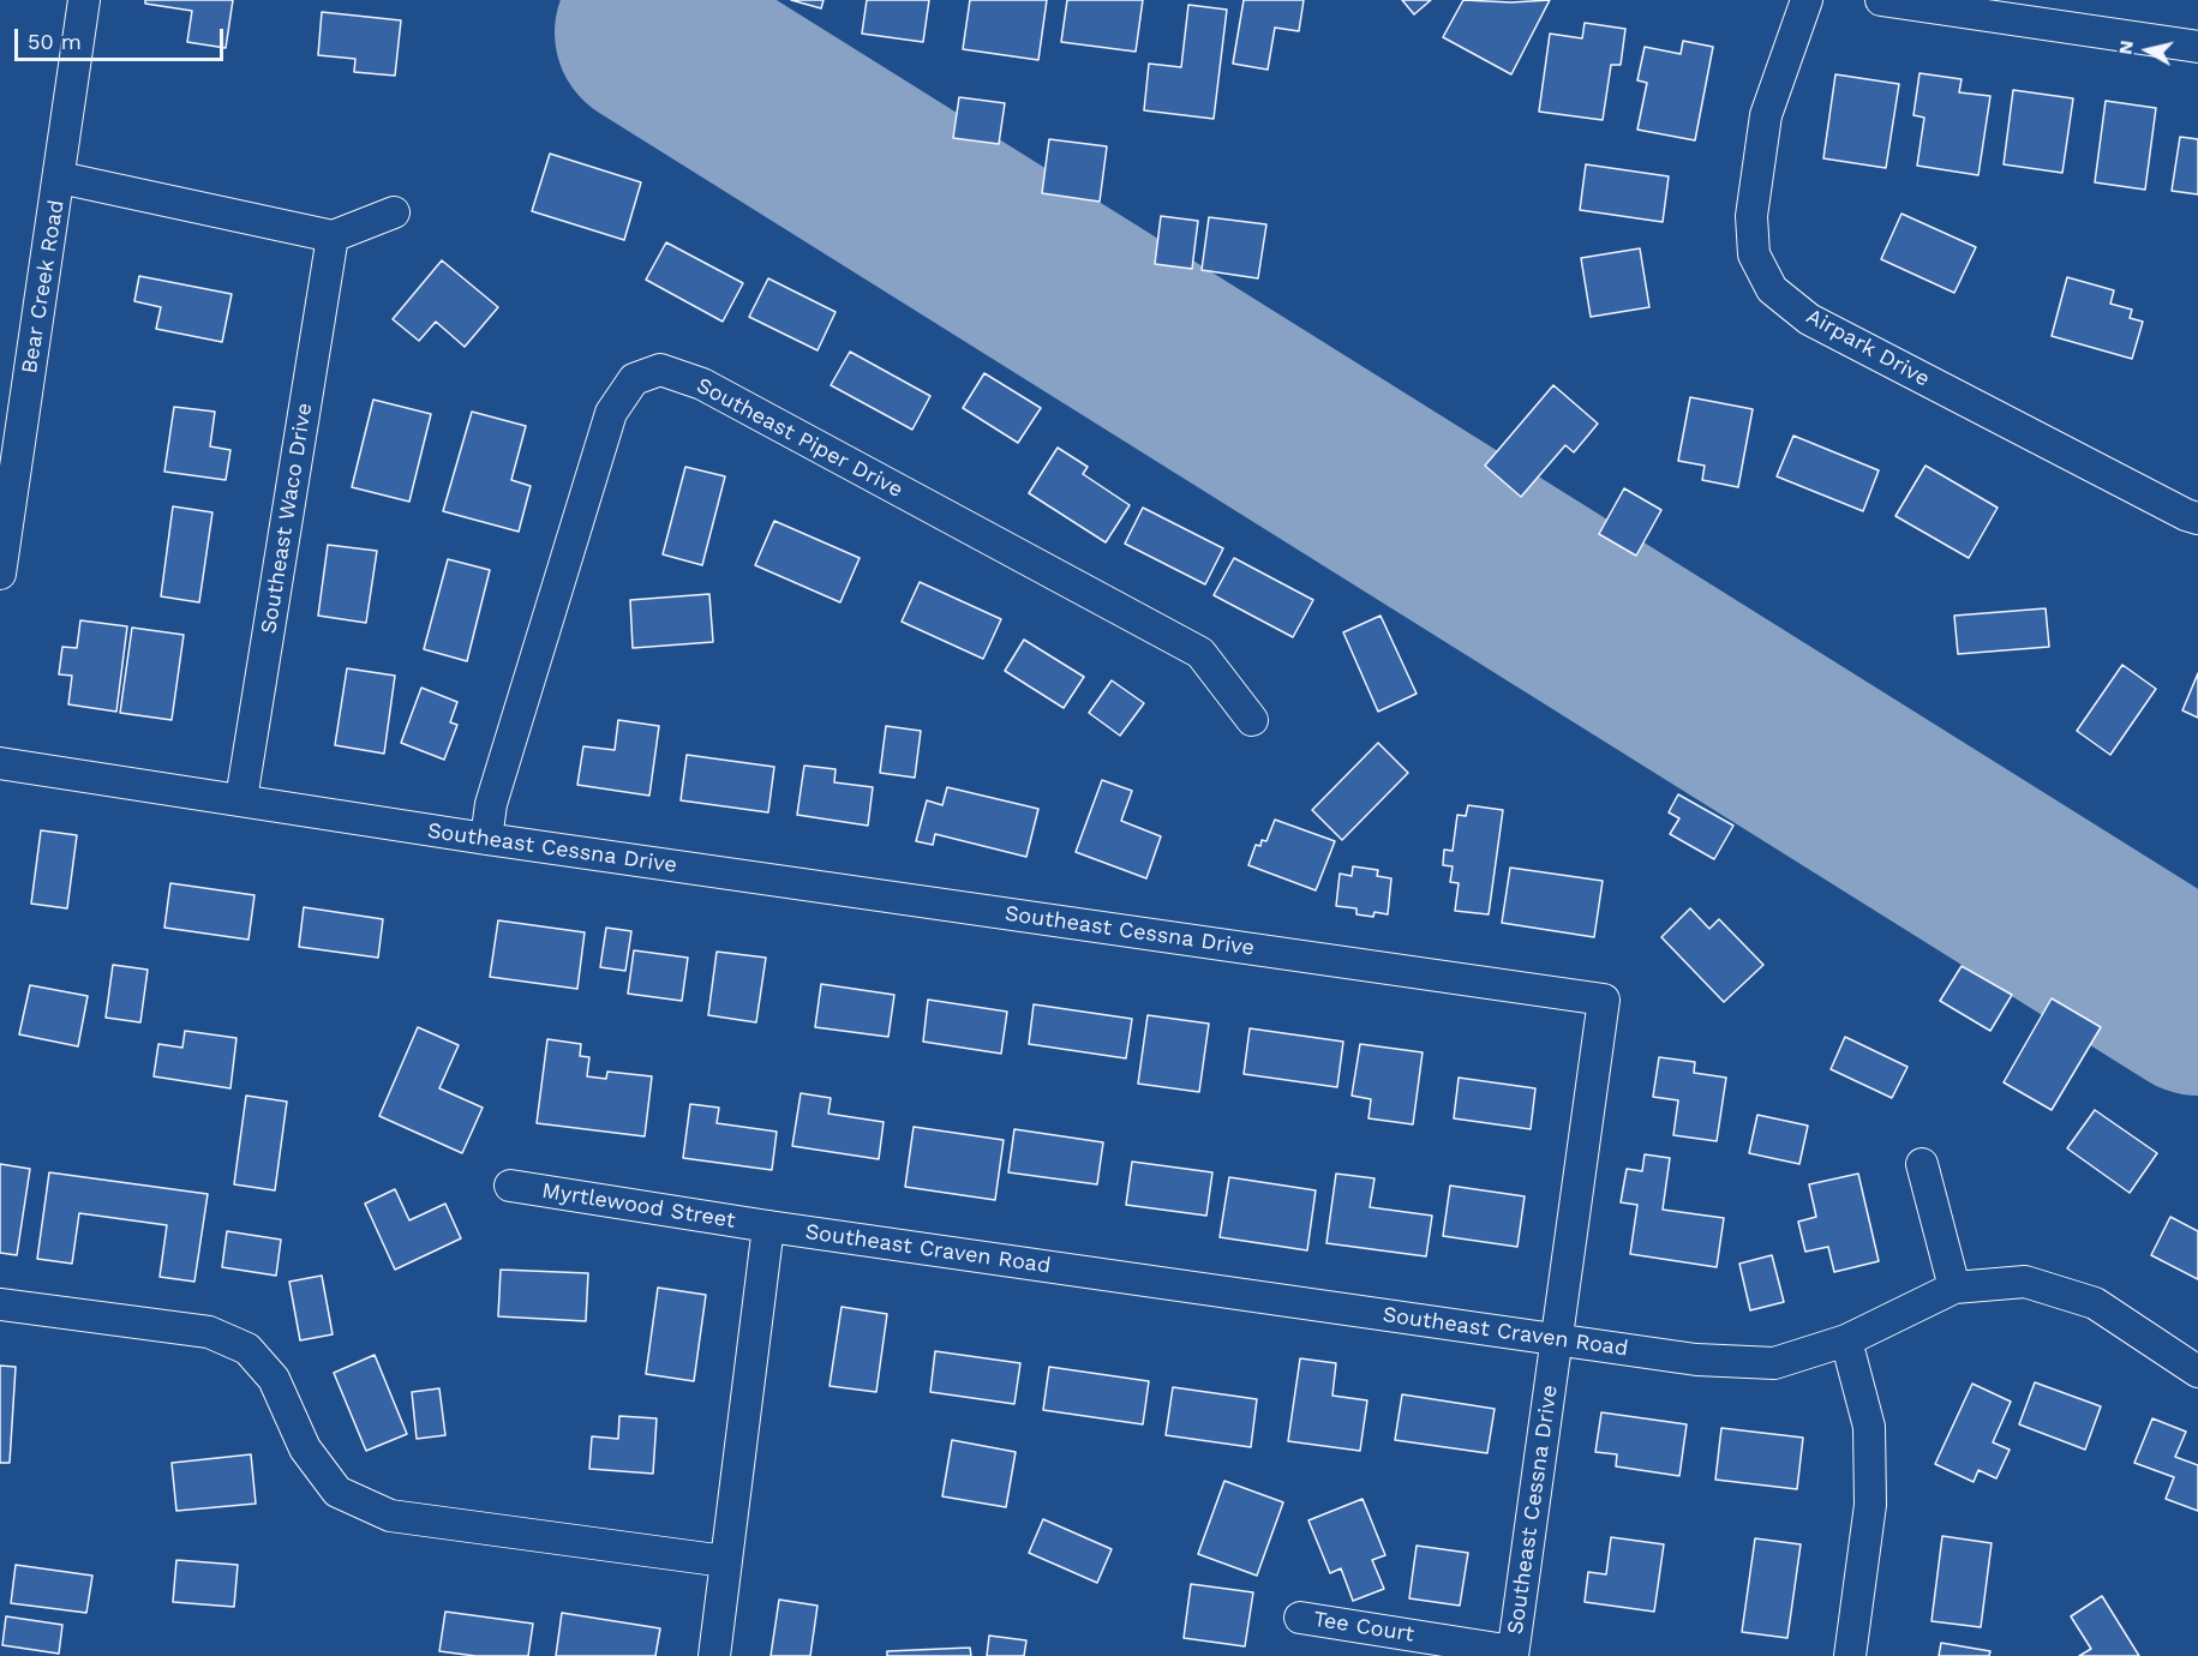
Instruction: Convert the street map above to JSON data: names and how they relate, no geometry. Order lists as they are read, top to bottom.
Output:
{
  "streets": {
    "street": [
      "Bear Creek Road",
      "Airpark Drive",
      "Southeast Piper Drive",
      "Southeast Waco Drive",
      "Southeast Cessna Drive",
      "Myrtlewood Street",
      "Southeast Craven Road",
      "Tee Court"
    ]
  },
  "crossings": [
    ["Southeast Piper Drive", "Southeast Cessna Drive"],
    ["Southeast Waco Drive", "Southeast Cessna Drive"],
    ["Southeast Cessna Drive", "Southeast Craven Road"],
    ["Southeast Cessna Drive", "Tee Court"],
    ["Myrtlewood Street", "Southeast Craven Road"]
  ],
  "scale_bar": "50 m",
  "north": "left"
}
